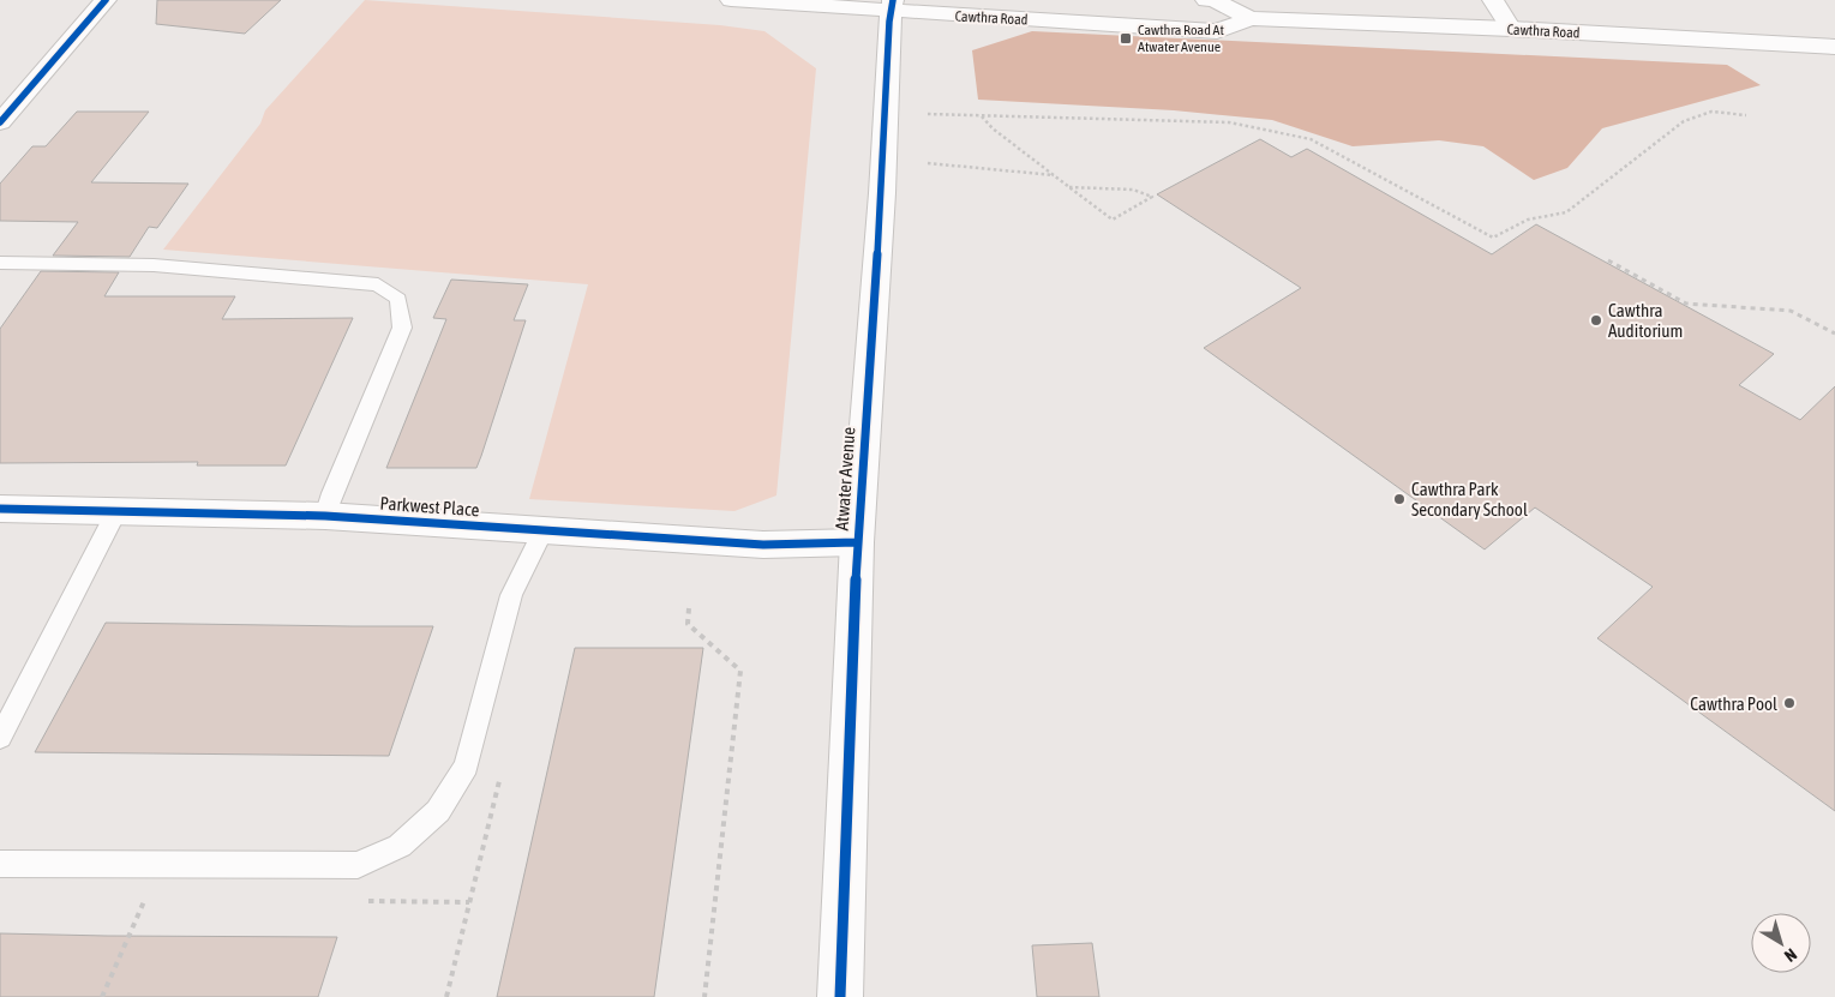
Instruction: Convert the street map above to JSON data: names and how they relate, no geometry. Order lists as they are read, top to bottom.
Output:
{
  "streets": {
    "street": ["Cawthra Road", "Atwater Avenue", "Parkwest Place"]
  },
  "crossings": [
    ["Cawthra Road", "Atwater Avenue"],
    ["Atwater Avenue", "Parkwest Place"]
  ],
  "places": {
    "transit": ["Cawthra Road At Atwater Avenue"],
    "other": ["Cawthra Auditorium", "Cawthra Park Secondary School", "Cawthra Pool"]
  },
  "north": "bottom right"
}
